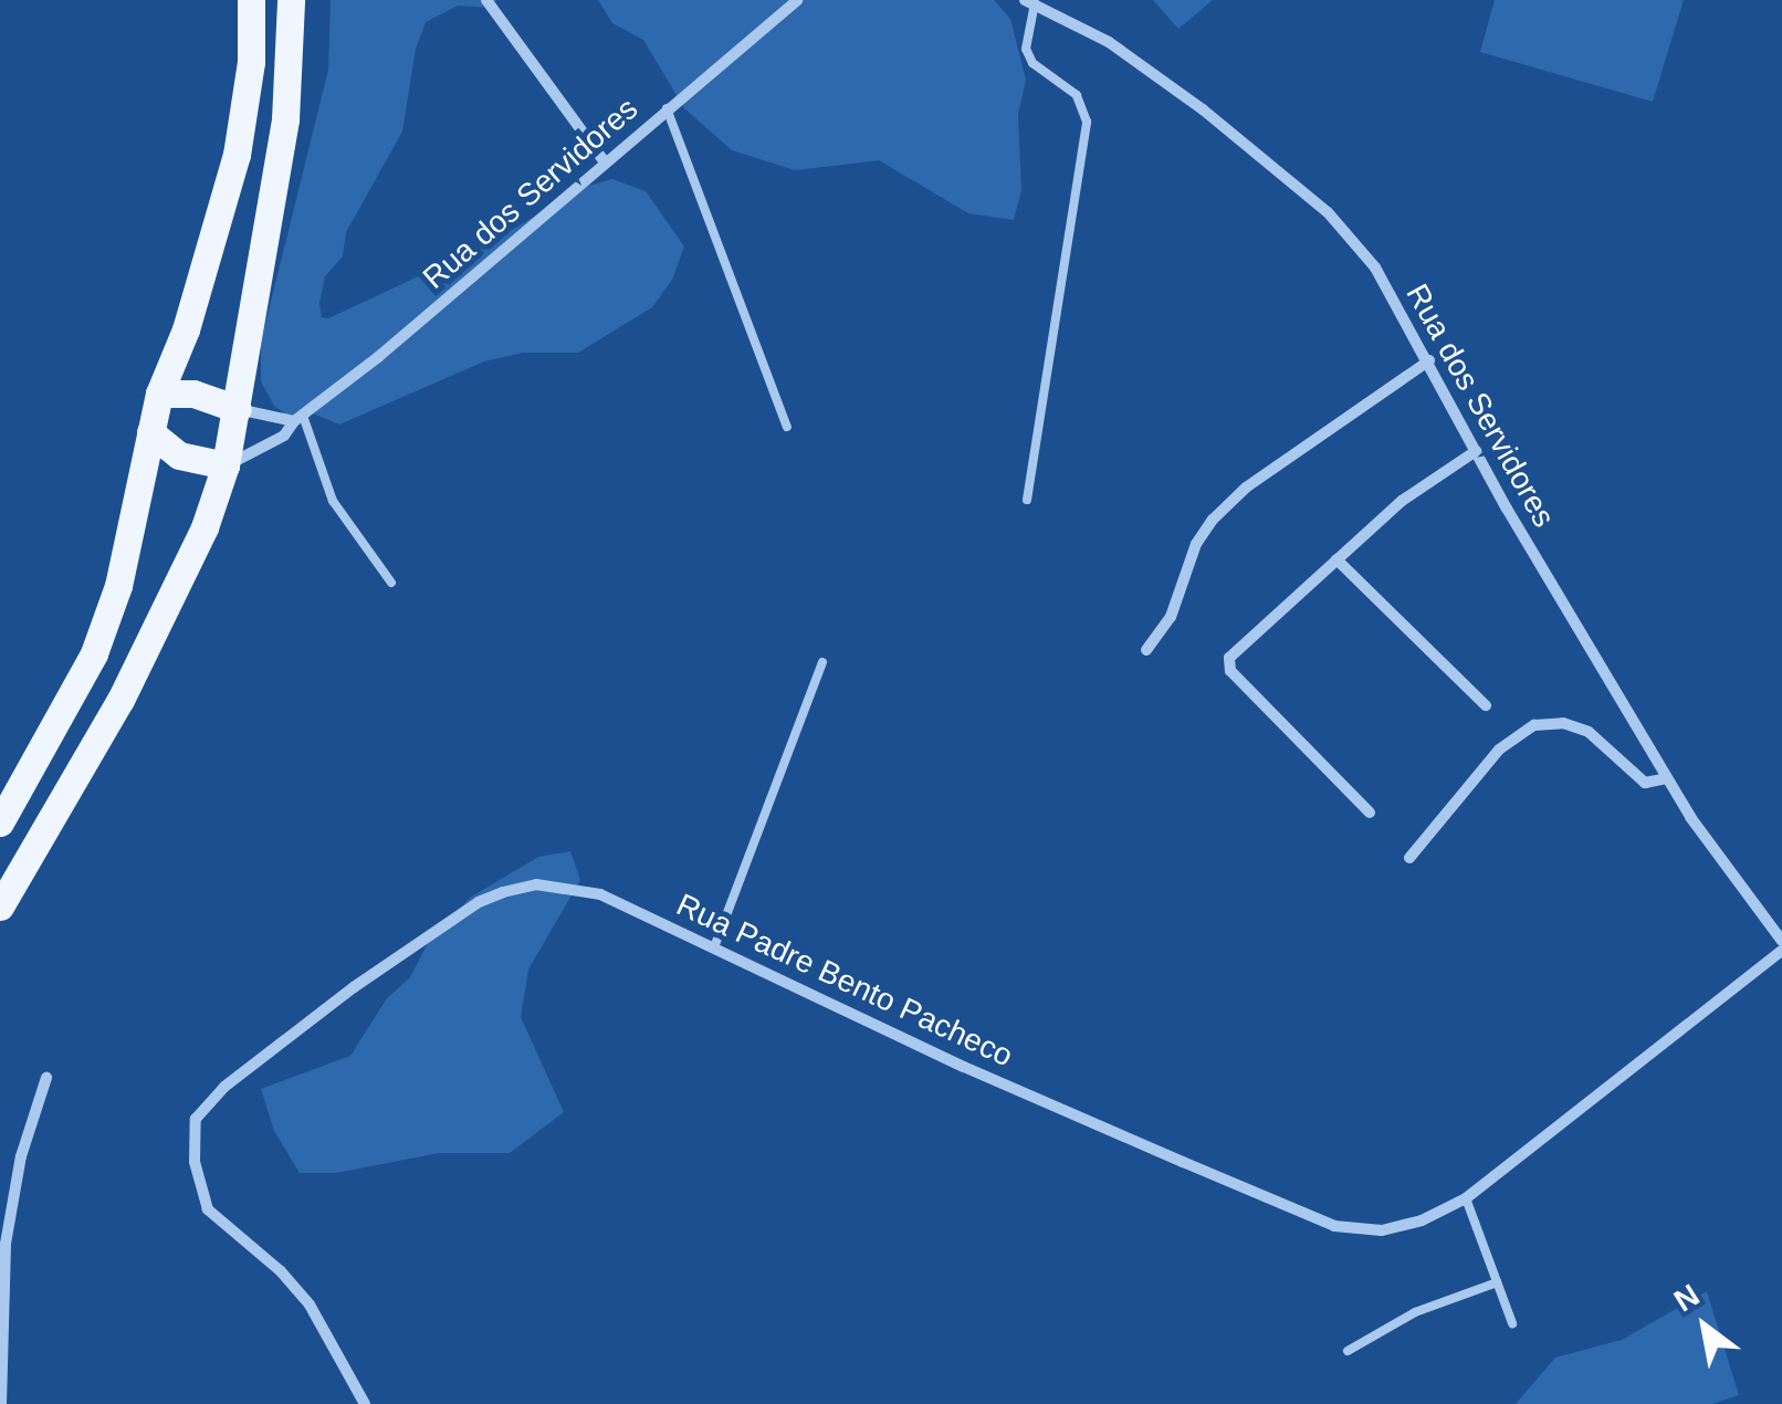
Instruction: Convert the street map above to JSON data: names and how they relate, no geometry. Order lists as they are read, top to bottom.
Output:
{
  "streets": {
    "street": ["Rua dos Servidores", "Rua Padre Bento Pacheco"]
  },
  "north": "top left"
}
